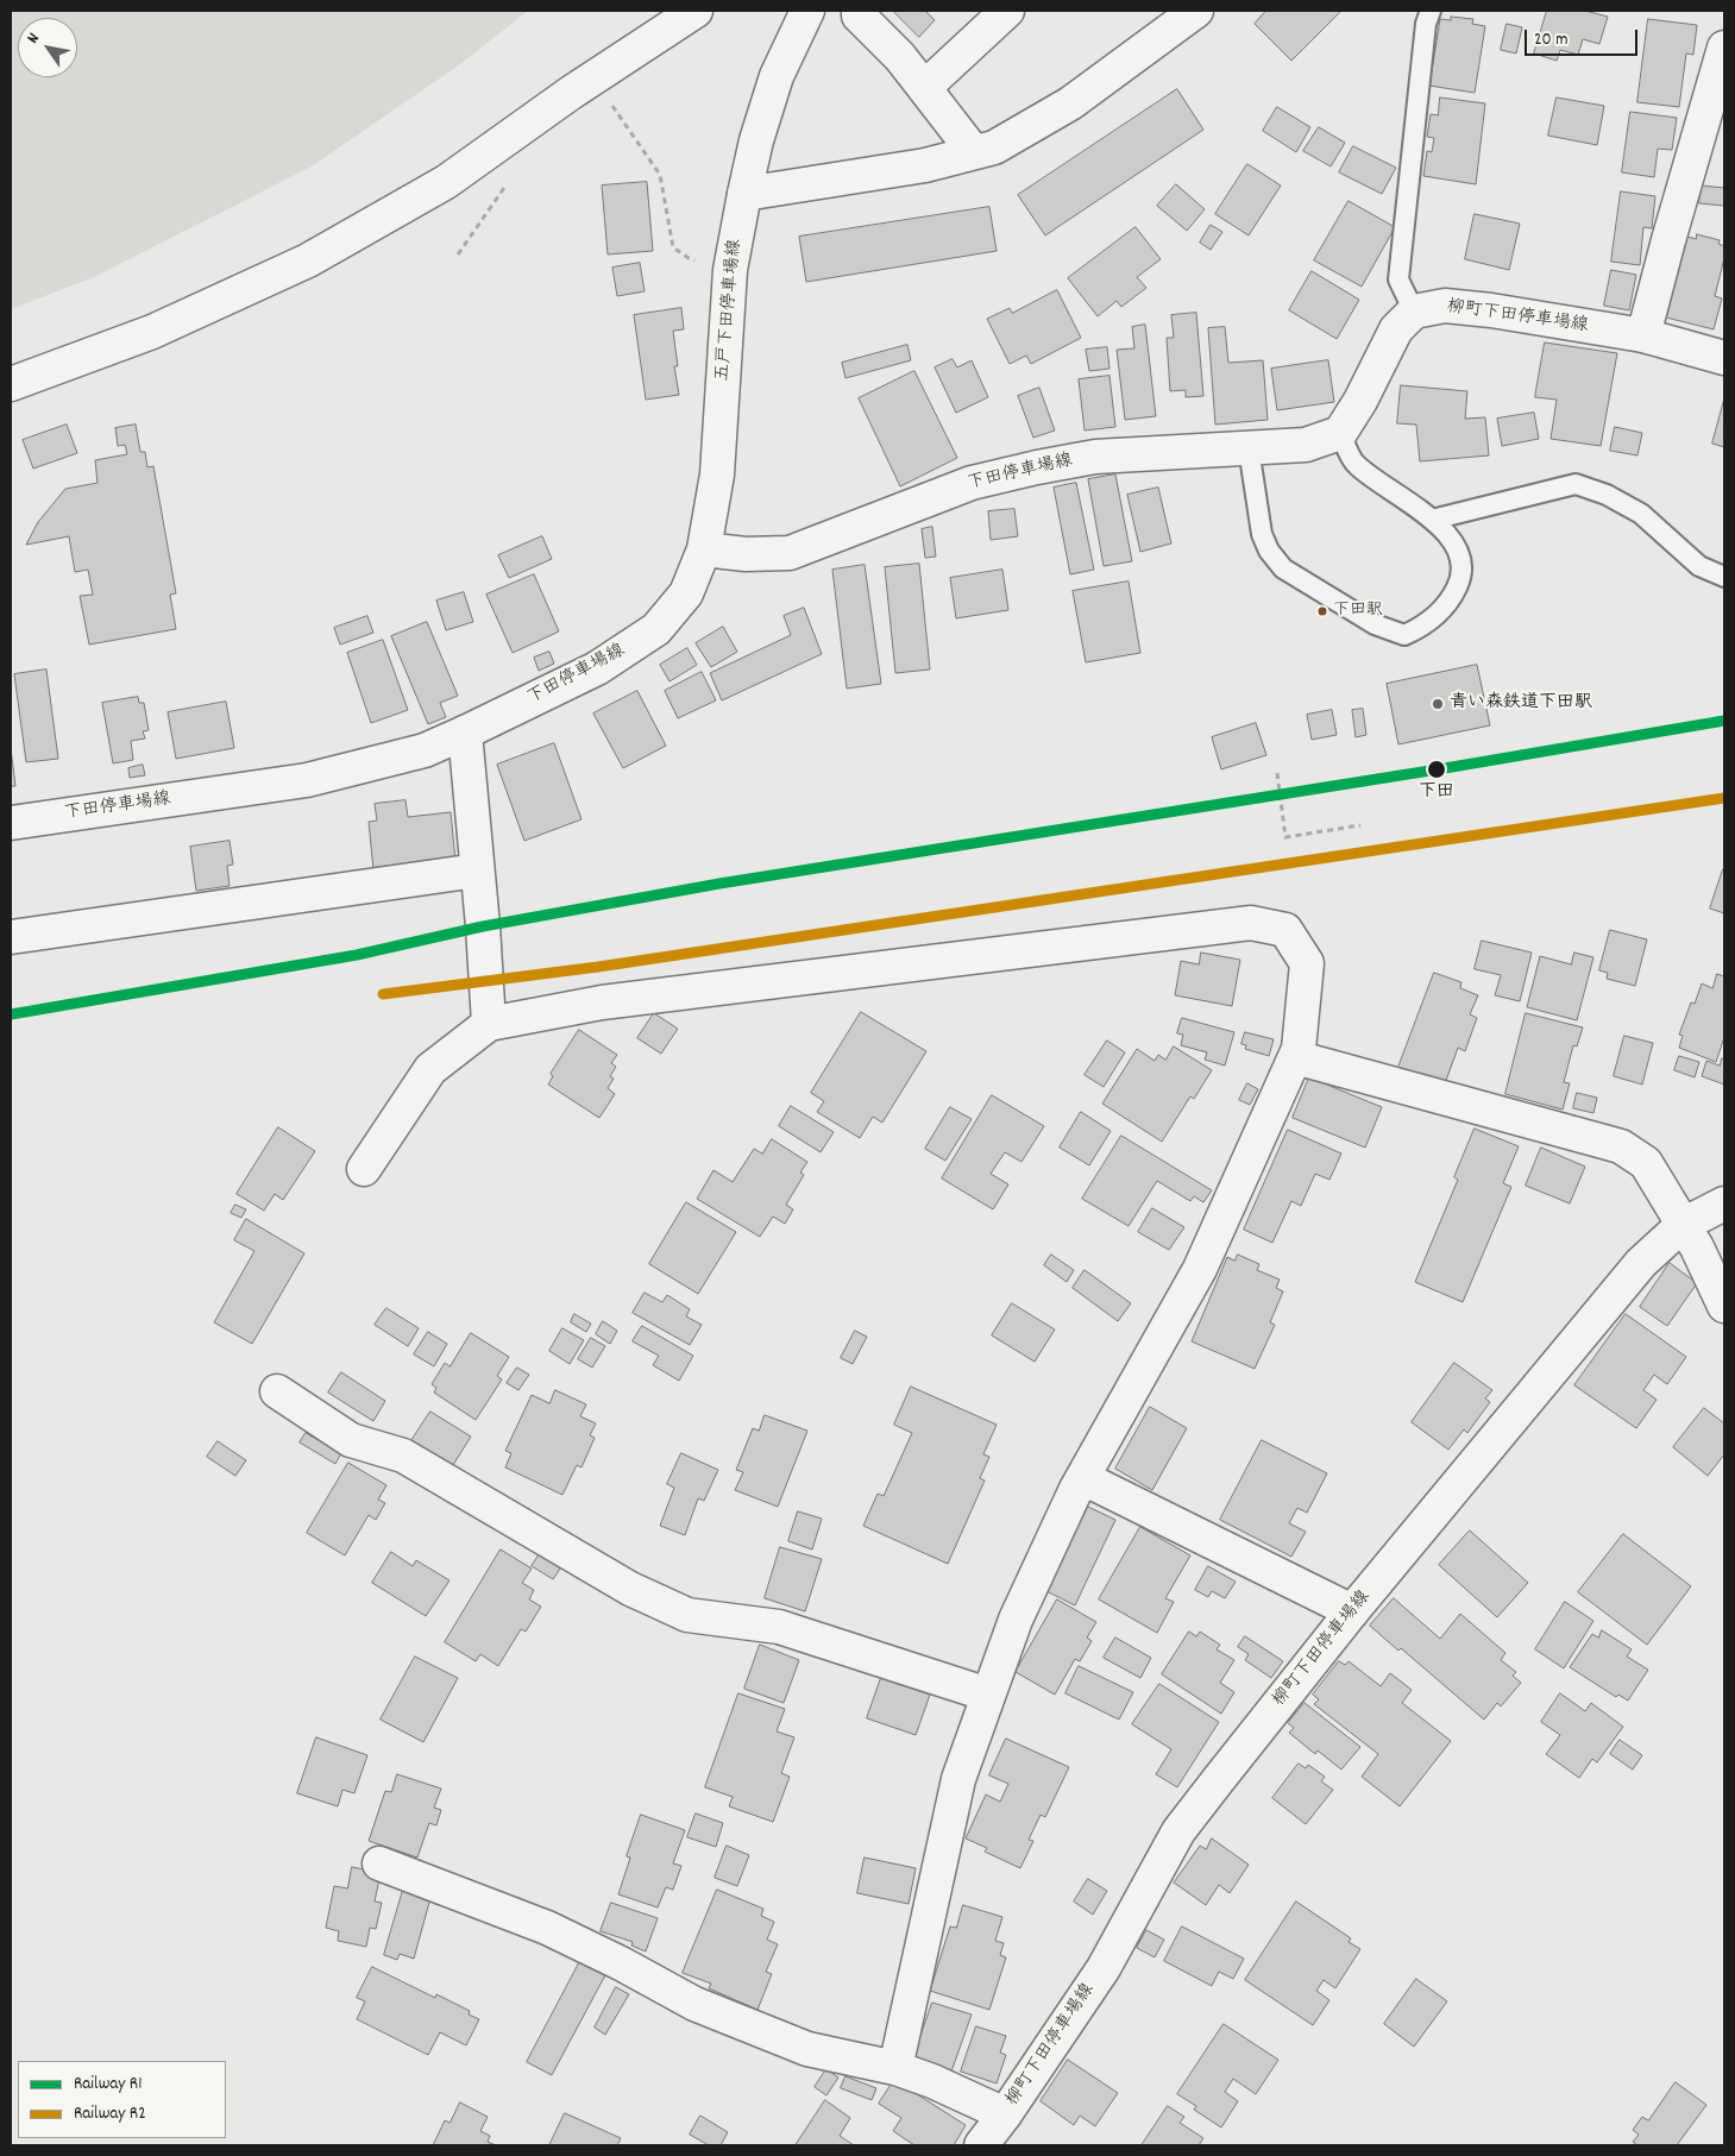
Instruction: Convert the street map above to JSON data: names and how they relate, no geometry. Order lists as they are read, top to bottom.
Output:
{
  "streets": {
    "street": ["五戸下田停車場線", "柳町下田停車場線", "下田停車場線"]
  },
  "crossings": [
    ["五戸下田停車場線", "下田停車場線"]
  ],
  "places": ["下田駅", "青い森鉄道下田駅", "下田"],
  "lines": ["rail line R1", "rail line R2"],
  "legend": ["Railway R1", "Railway R2"],
  "scale_bar": "20 m",
  "north": "top left"
}
